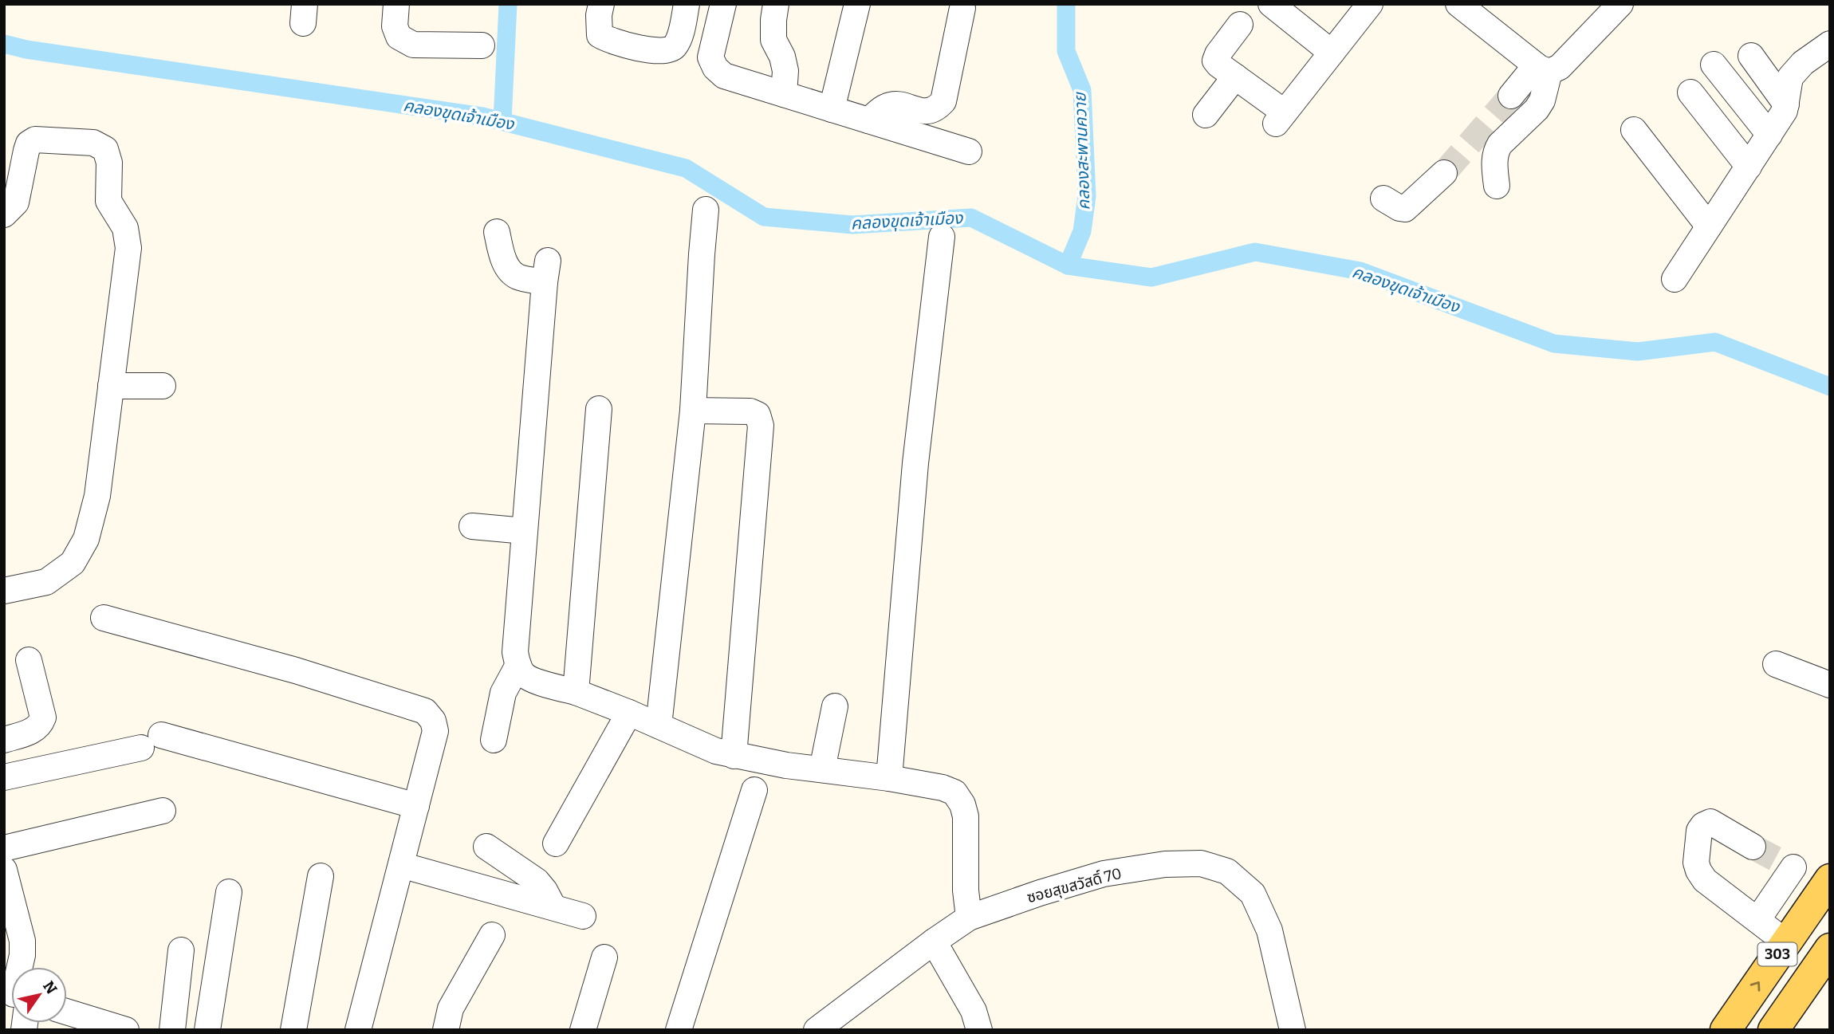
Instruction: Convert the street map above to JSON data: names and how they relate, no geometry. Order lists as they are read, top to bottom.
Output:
{
  "streets": {
    "main road": ["303"],
    "street": ["ซอยสุขสวัสดิ์ 70"]
  },
  "water": ["คลองขุดเจ้าเมือง", "คลองสะพานควาย"],
  "north": "top right"
}
